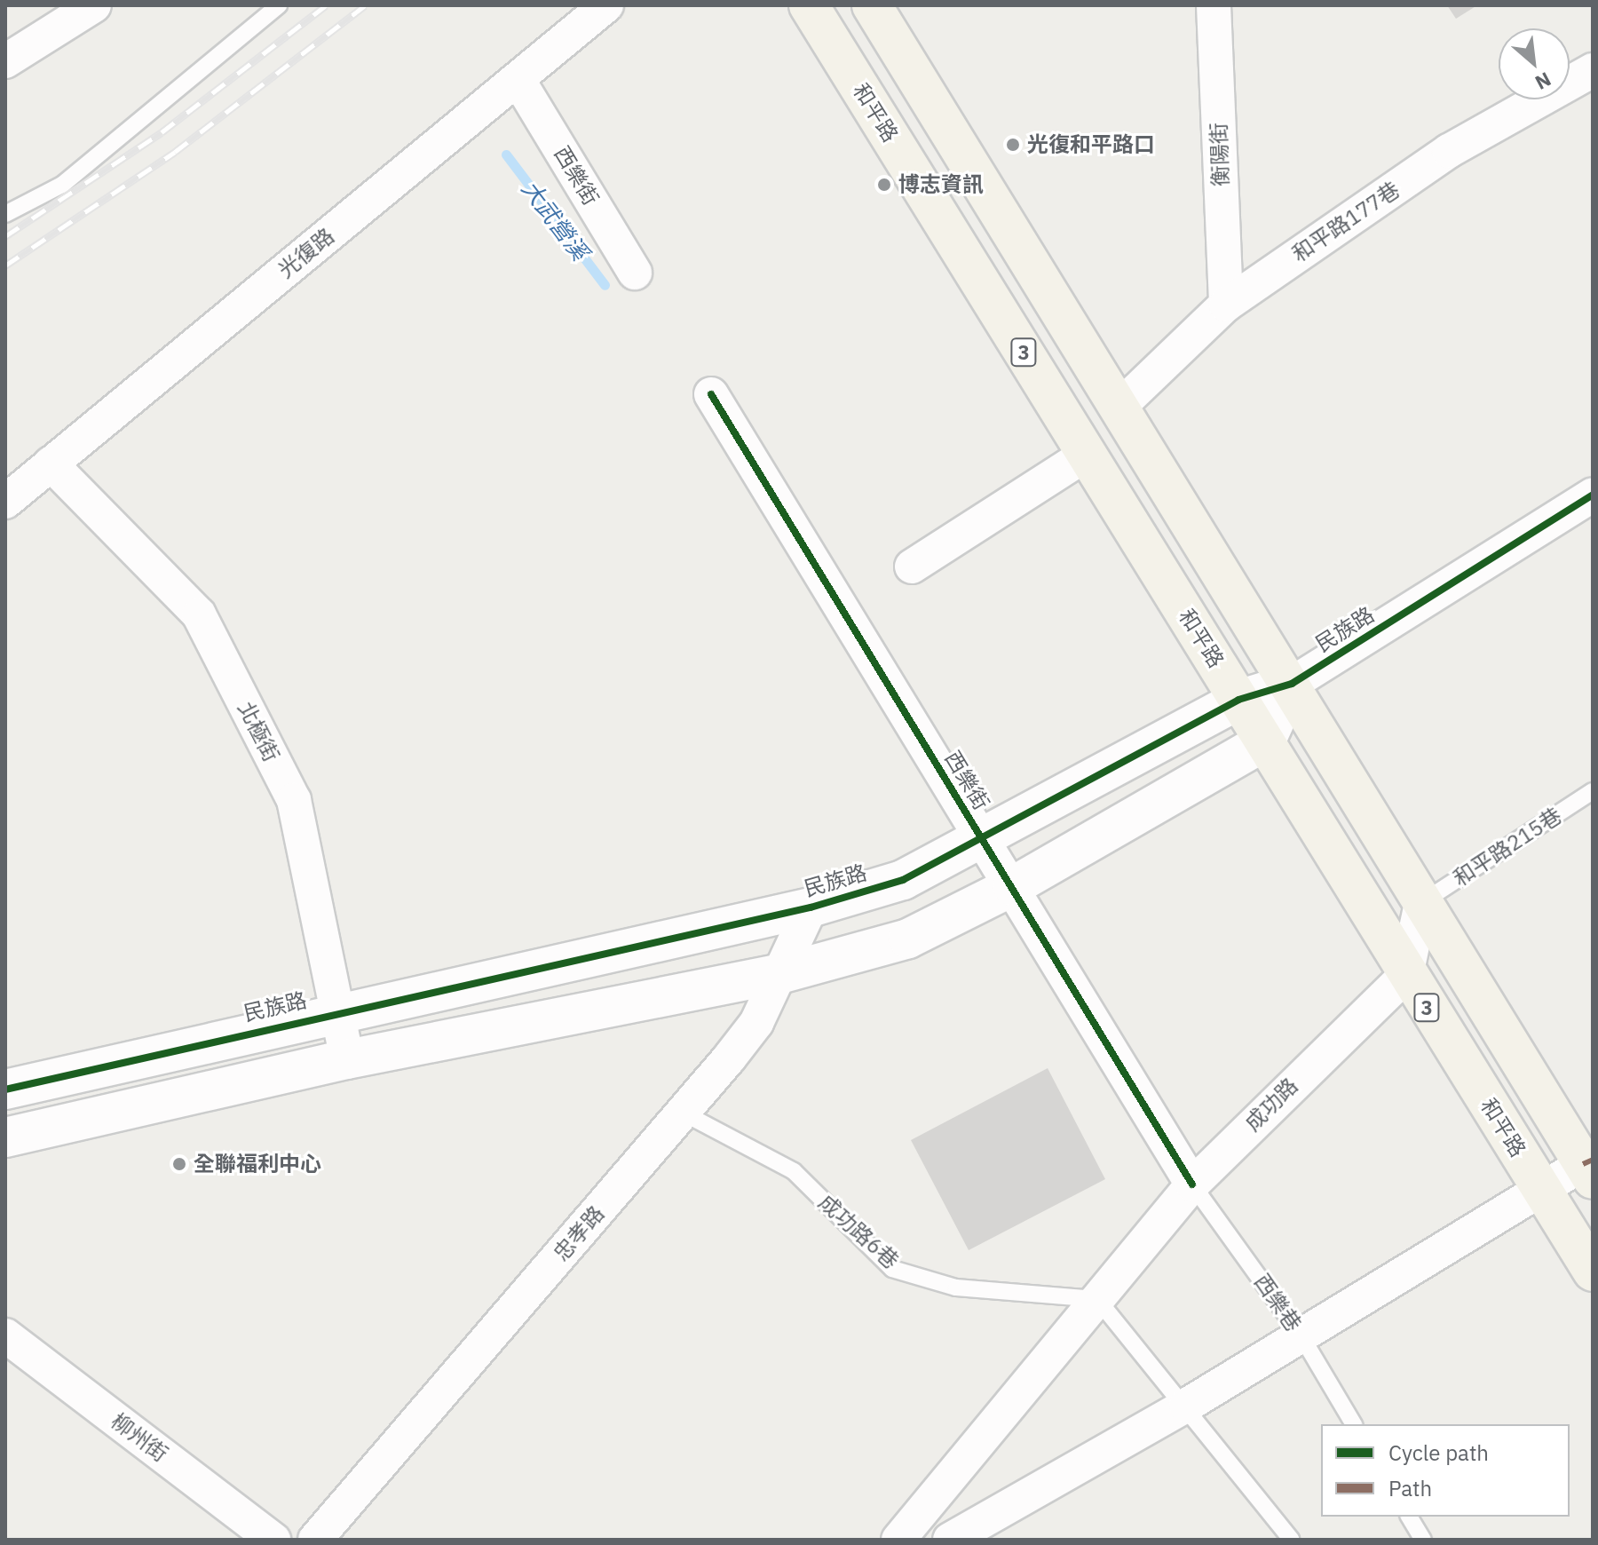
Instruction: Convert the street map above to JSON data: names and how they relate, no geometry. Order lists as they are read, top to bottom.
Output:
{
  "streets": {
    "main road": ["和平路", "3"],
    "street": [
      "衡陽街",
      "西樂街",
      "和平路177巷",
      "光復路",
      "民族路",
      "北極街",
      "成功路",
      "忠孝路",
      "柳州街"
    ],
    "lane": ["和平路215巷", "成功路6巷", "西樂巷"]
  },
  "crossings": [
    ["和平路", "民族路"],
    ["和平路", "成功路"],
    ["衡陽街", "和平路177巷"],
    ["西樂街", "光復路"],
    ["西樂街", "民族路"],
    ["西樂街", "成功路"],
    ["西樂街", "西樂巷"],
    ["和平路177巷", "3"],
    ["光復路", "北極街"],
    ["3", "民族路"],
    ["3", "和平路215巷"],
    ["民族路", "北極街"],
    ["民族路", "忠孝路"],
    ["成功路", "成功路6巷"],
    ["成功路", "西樂巷"],
    ["成功路6巷", "忠孝路"]
  ],
  "water": ["大武營溪"],
  "places": ["光復和平路口", "博志資訊", "全聯福利中心"],
  "legend": ["Cycle path", "Path"],
  "north": "bottom right"
}
